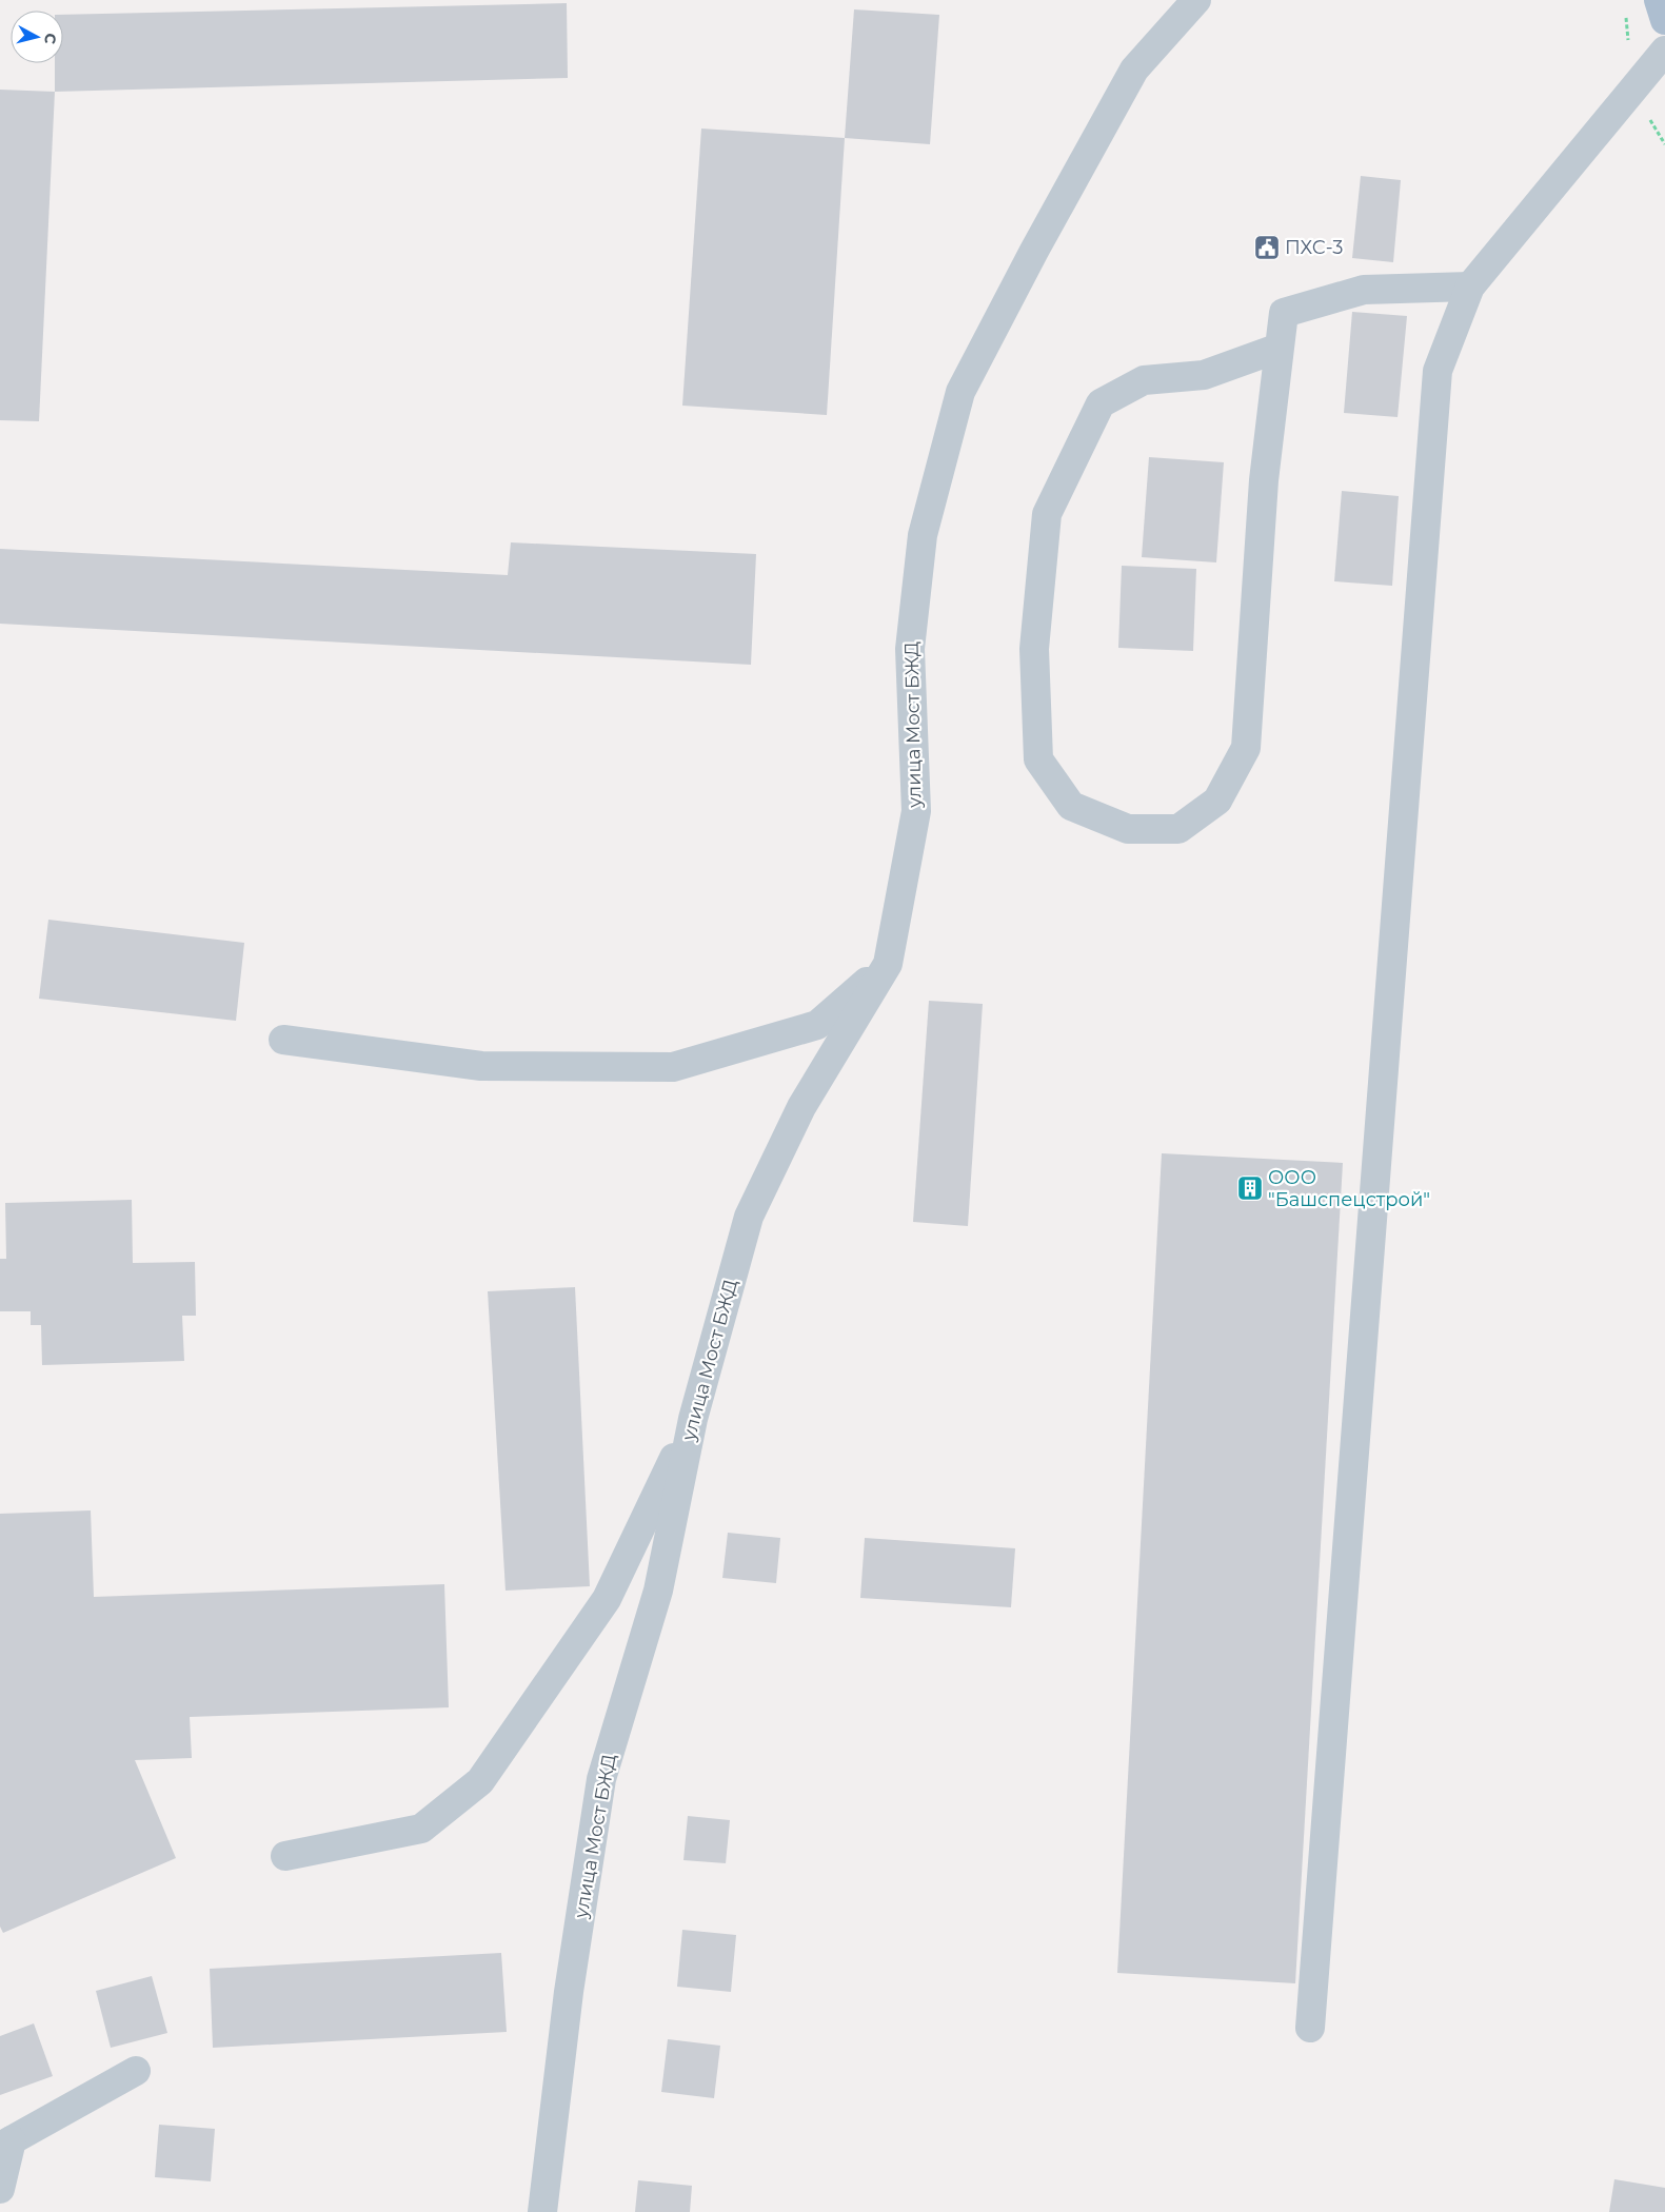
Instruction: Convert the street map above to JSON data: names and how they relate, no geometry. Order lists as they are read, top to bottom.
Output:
{
  "streets": {
    "street": ["улица Мост БЖД"]
  },
  "places": {
    "public building": ["ПХС-3"],
    "building": ["ООО \"Башспецстрой\""]
  },
  "north": "right"
}
